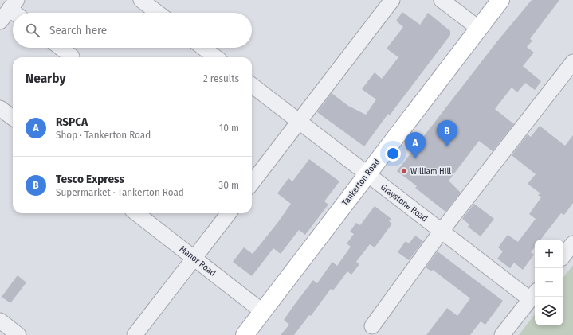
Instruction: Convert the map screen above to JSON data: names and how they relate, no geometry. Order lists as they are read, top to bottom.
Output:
{
  "streets": {
    "main road": ["Tankerton Road"],
    "street": ["Graystone Road", "Manor Road"]
  },
  "crossings": [
    ["Tankerton Road", "Graystone Road"],
    ["Tankerton Road", "Manor Road"]
  ],
  "places": ["William Hill"],
  "page": {
    "search": "Search here",
    "heading": ["Nearby", "2 results"],
    "list": [
      {
        "mark": "A",
        "name": "RSPCA",
        "note": "Shop · Tankerton Road",
        "value": "10 m"
      },
      {
        "mark": "B",
        "name": "Tesco Express",
        "note": "Supermarket · Tankerton Road",
        "value": "30 m"
      }
    ],
    "pins": ["B", "A"],
    "map_buttons": ["+", "−"]
  }
}
